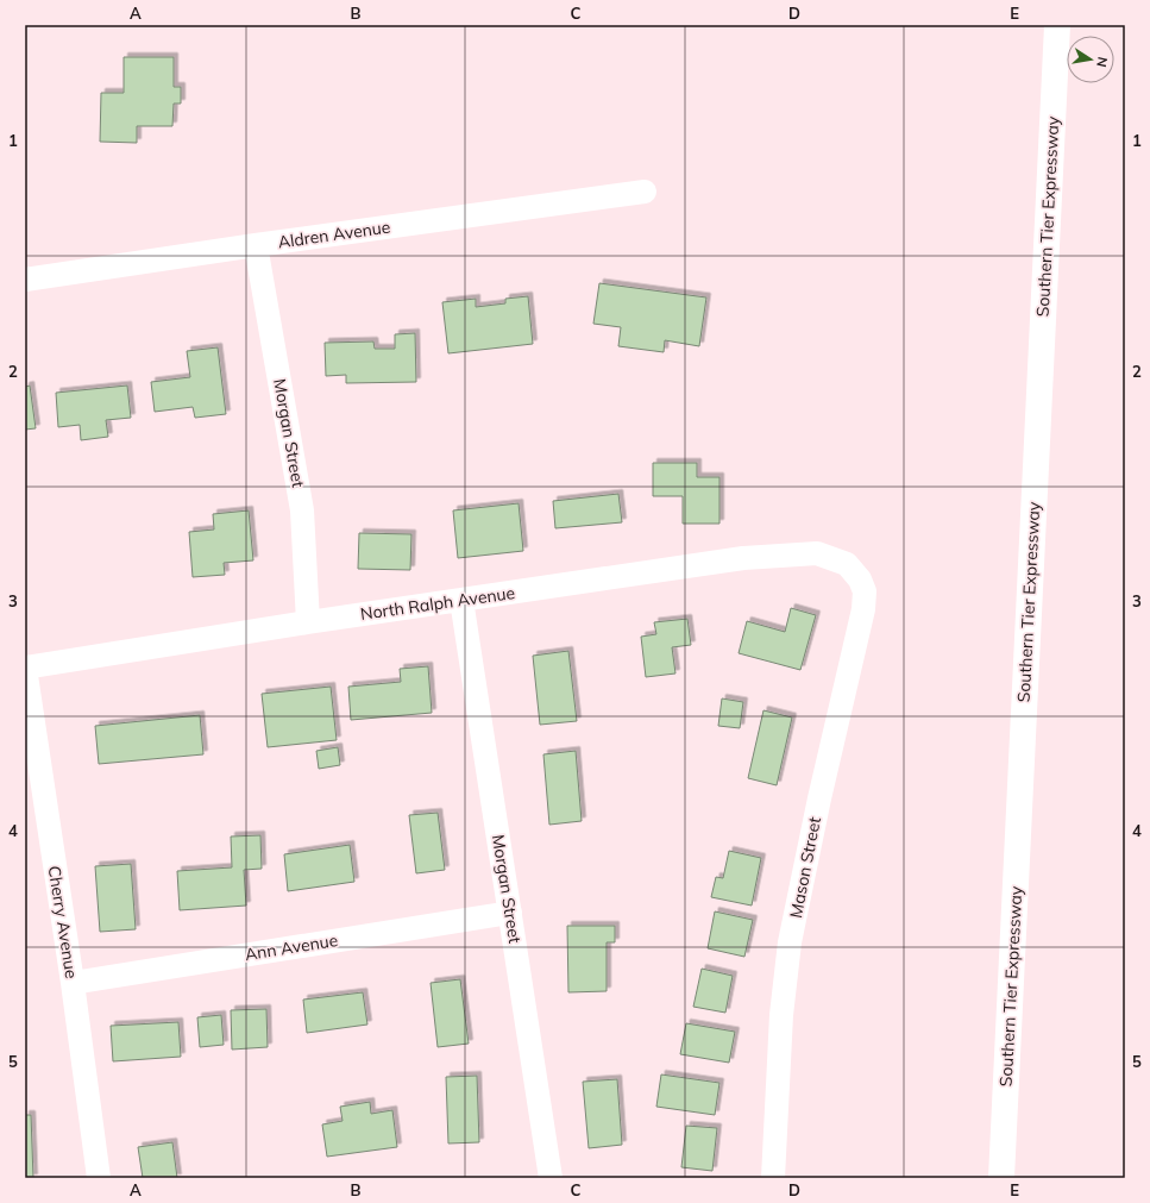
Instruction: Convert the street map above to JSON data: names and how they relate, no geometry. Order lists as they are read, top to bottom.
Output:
{
  "streets": {
    "highway": ["Southern Tier Expressway"],
    "street": [
      "Aldren Avenue",
      "Morgan Street",
      "North Ralph Avenue",
      "Mason Street",
      "Cherry Avenue",
      "Ann Avenue"
    ]
  },
  "crossings": [
    ["Aldren Avenue", "Morgan Street"],
    ["Morgan Street", "North Ralph Avenue"],
    ["Morgan Street", "Ann Avenue"],
    ["North Ralph Avenue", "Mason Street"],
    ["North Ralph Avenue", "Cherry Avenue"],
    ["Cherry Avenue", "Ann Avenue"]
  ],
  "north": "right",
  "grid": {
    "columns": [
      "A",
      "B",
      "C",
      "D",
      "E"
    ],
    "rows": [
      "1",
      "2",
      "3",
      "4",
      "5"
    ]
  }
}
